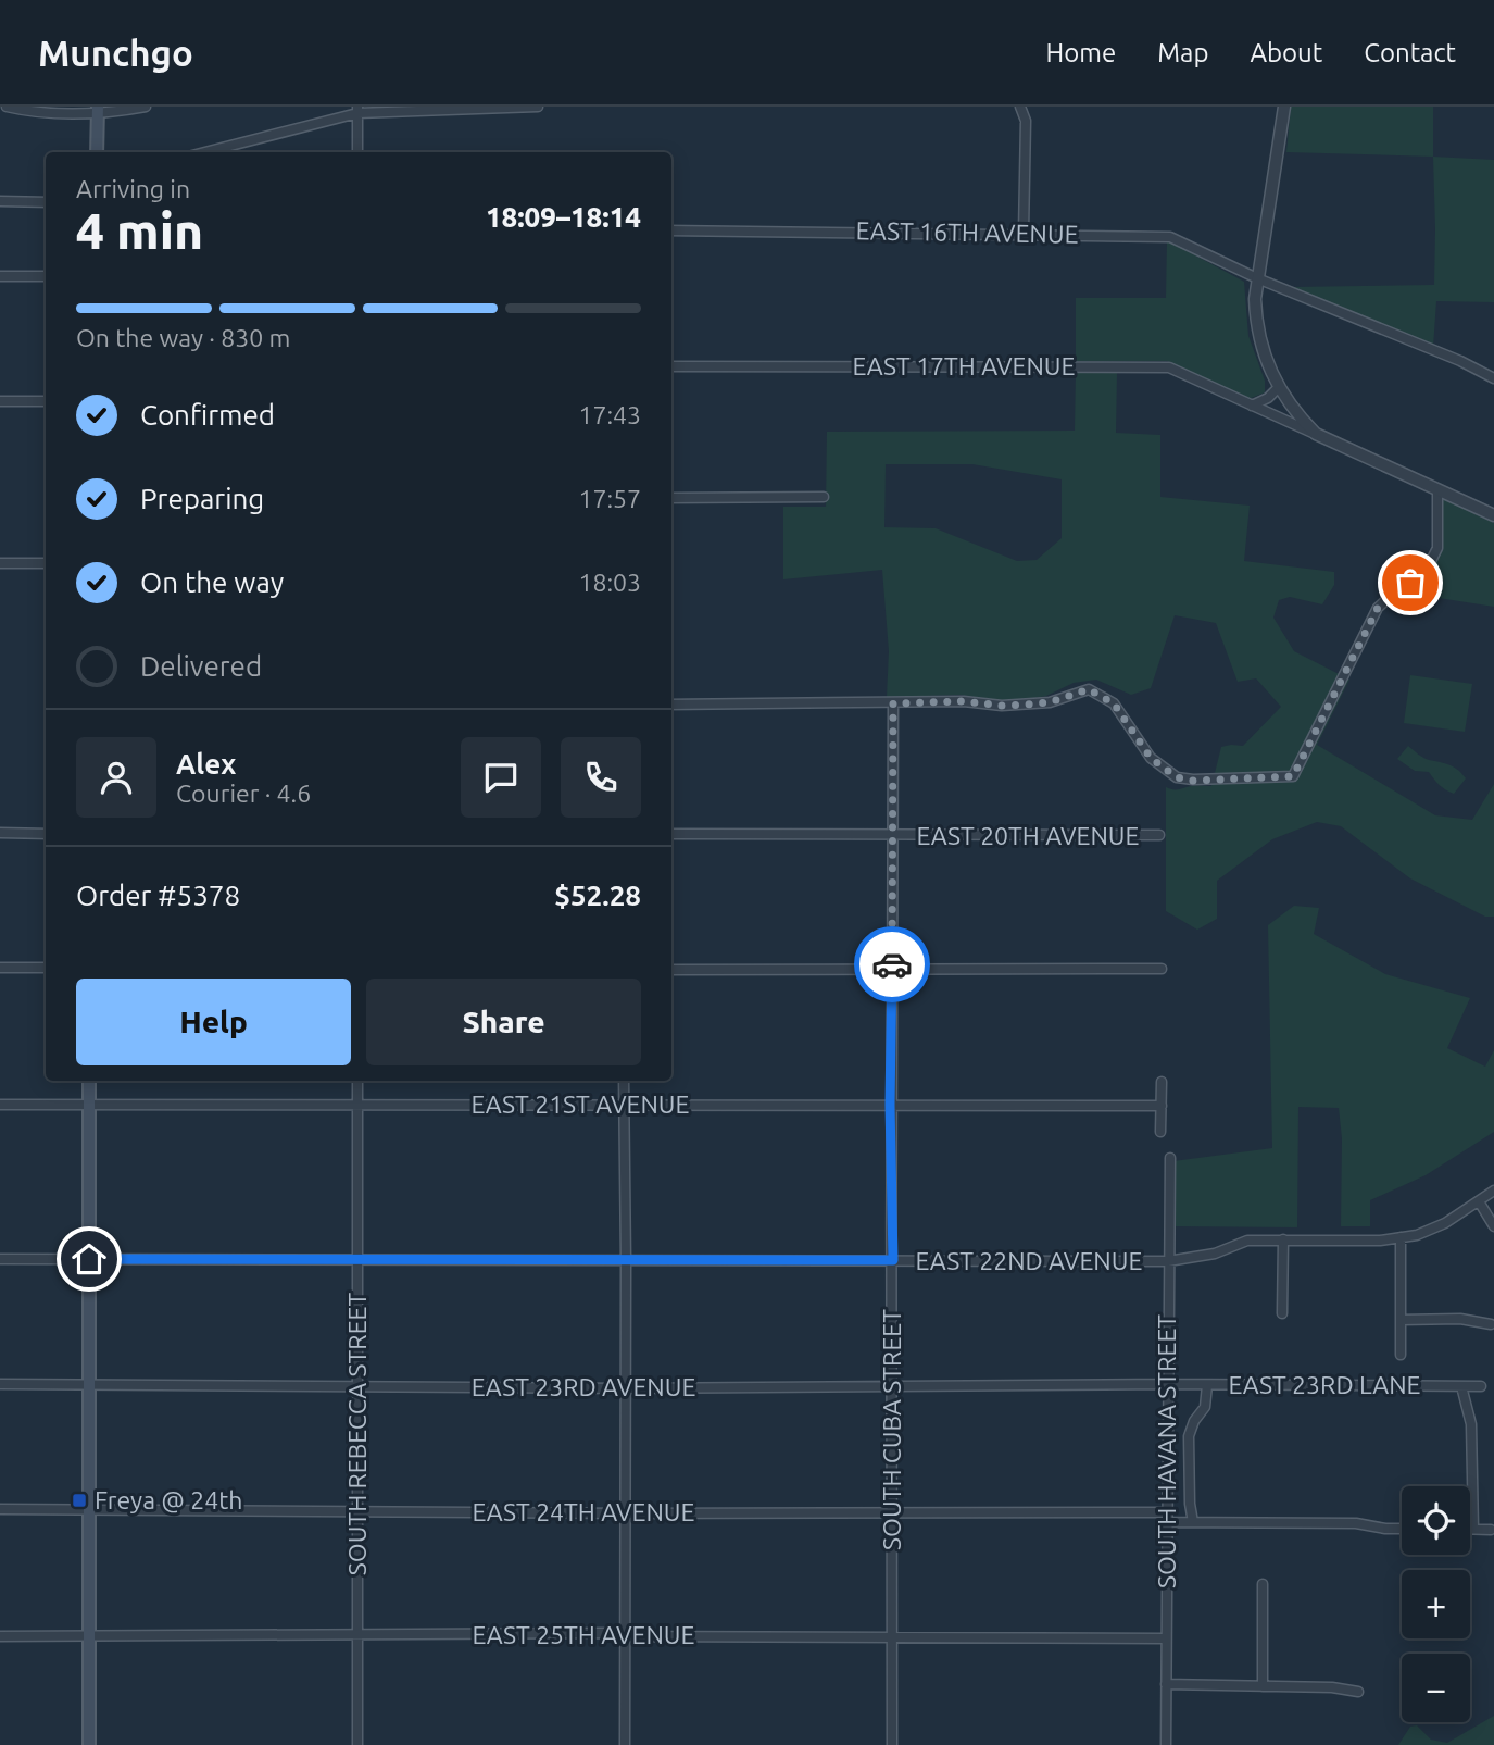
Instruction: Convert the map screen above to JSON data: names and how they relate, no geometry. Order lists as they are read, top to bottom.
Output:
{
  "streets": {
    "street": [
      "EAST 16TH AVENUE",
      "EAST 17TH AVENUE",
      "EAST 20TH AVENUE",
      "EAST 21ST AVENUE",
      "EAST 22ND AVENUE",
      "EAST 23RD LANE",
      "EAST 23RD AVENUE",
      "SOUTH CUBA STREET",
      "SOUTH REBECCA STREET",
      "SOUTH HAVANA STREET",
      "EAST 24TH AVENUE",
      "EAST 25TH AVENUE"
    ]
  },
  "crossings": [
    ["EAST 20TH AVENUE", "SOUTH CUBA STREET"],
    ["EAST 21ST AVENUE", "SOUTH CUBA STREET"],
    ["EAST 21ST AVENUE", "SOUTH REBECCA STREET"],
    ["EAST 22ND AVENUE", "SOUTH CUBA STREET"],
    ["EAST 22ND AVENUE", "SOUTH REBECCA STREET"],
    ["EAST 22ND AVENUE", "SOUTH HAVANA STREET"],
    ["EAST 23RD LANE", "EAST 23RD AVENUE"],
    ["EAST 23RD LANE", "SOUTH HAVANA STREET"],
    ["EAST 23RD AVENUE", "SOUTH CUBA STREET"],
    ["EAST 23RD AVENUE", "SOUTH REBECCA STREET"],
    ["EAST 23RD AVENUE", "SOUTH HAVANA STREET"],
    ["SOUTH CUBA STREET", "EAST 24TH AVENUE"],
    ["SOUTH CUBA STREET", "EAST 25TH AVENUE"],
    ["SOUTH REBECCA STREET", "EAST 24TH AVENUE"],
    ["SOUTH REBECCA STREET", "EAST 25TH AVENUE"],
    ["SOUTH HAVANA STREET", "EAST 24TH AVENUE"],
    ["SOUTH HAVANA STREET", "EAST 25TH AVENUE"]
  ],
  "places": {
    "transit": ["Freya @ 24th"]
  },
  "page": {
    "header": "Munchgo",
    "nav": [
      "Home",
      "Map",
      "About",
      "Contact"
    ],
    "heading": ["4 min", "Arriving in", "18:09–18:14"],
    "panel": [
      "Alex",
      "Courier · 4.6",
      "Order #5378",
      "$52.28"
    ],
    "bar": "On the way · 830 m",
    "list": [
      ["Confirmed", "17:43"],
      ["Preparing", "17:57"],
      ["On the way", "18:03"],
      "Delivered"
    ],
    "buttons": ["Help", "Share"],
    "map_buttons": ["+", "−"]
  }
}
